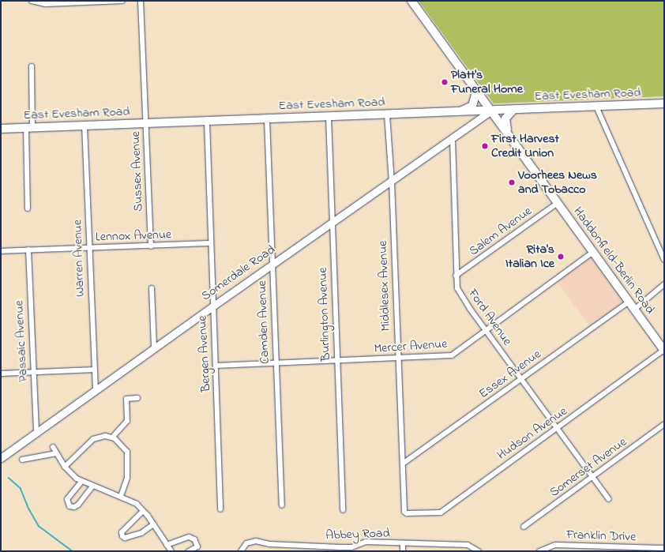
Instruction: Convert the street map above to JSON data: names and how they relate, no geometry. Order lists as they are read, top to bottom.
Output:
{
  "streets": {
    "main road": ["East Evesham Road", "Haddonfield-Berlin Road", "Somerdale Road"],
    "street": [
      "Sussex Avenue",
      "Salem Avenue",
      "Lennox Avenue",
      "Warren Avenue",
      "Middlesex Avenue",
      "Burlington Avenue",
      "Ford Avenue",
      "Camden Avenue",
      "Passaic Avenue",
      "Mercer Avenue",
      "Bergen Avenue",
      "Essex Avenue",
      "Hudson Avenue",
      "Somerset Avenue",
      "Abbey Road",
      "Franklin Drive"
    ]
  },
  "crossings": [
    ["East Evesham Road", "Sussex Avenue"],
    ["East Evesham Road", "Warren Avenue"],
    ["East Evesham Road", "Haddonfield-Berlin Road"],
    ["East Evesham Road", "Somerdale Road"],
    ["East Evesham Road", "Middlesex Avenue"],
    ["East Evesham Road", "Burlington Avenue"],
    ["East Evesham Road", "Camden Avenue"],
    ["East Evesham Road", "Bergen Avenue"],
    ["Sussex Avenue", "Lennox Avenue"],
    ["Salem Avenue", "Haddonfield-Berlin Road"],
    ["Salem Avenue", "Ford Avenue"],
    ["Lennox Avenue", "Warren Avenue"],
    ["Lennox Avenue", "Passaic Avenue"],
    ["Lennox Avenue", "Bergen Avenue"],
    ["Warren Avenue", "Somerdale Road"],
    ["Haddonfield-Berlin Road", "Somerdale Road"],
    ["Haddonfield-Berlin Road", "Mercer Avenue"],
    ["Haddonfield-Berlin Road", "Essex Avenue"],
    ["Haddonfield-Berlin Road", "Hudson Avenue"],
    ["Somerdale Road", "Middlesex Avenue"],
    ["Somerdale Road", "Burlington Avenue"],
    ["Somerdale Road", "Ford Avenue"],
    ["Somerdale Road", "Camden Avenue"],
    ["Somerdale Road", "Passaic Avenue"],
    ["Somerdale Road", "Bergen Avenue"],
    ["Middlesex Avenue", "Mercer Avenue"],
    ["Middlesex Avenue", "Essex Avenue"],
    ["Middlesex Avenue", "Hudson Avenue"],
    ["Burlington Avenue", "Mercer Avenue"],
    ["Ford Avenue", "Mercer Avenue"],
    ["Ford Avenue", "Essex Avenue"],
    ["Ford Avenue", "Hudson Avenue"],
    ["Ford Avenue", "Somerset Avenue"],
    ["Camden Avenue", "Mercer Avenue"],
    ["Mercer Avenue", "Bergen Avenue"]
  ],
  "places": [
    "Platt's Funeral Home",
    "First Harvest Credit Union",
    "Voorhees News and Tobacco",
    "Rita's Italian Ice"
  ]
}
